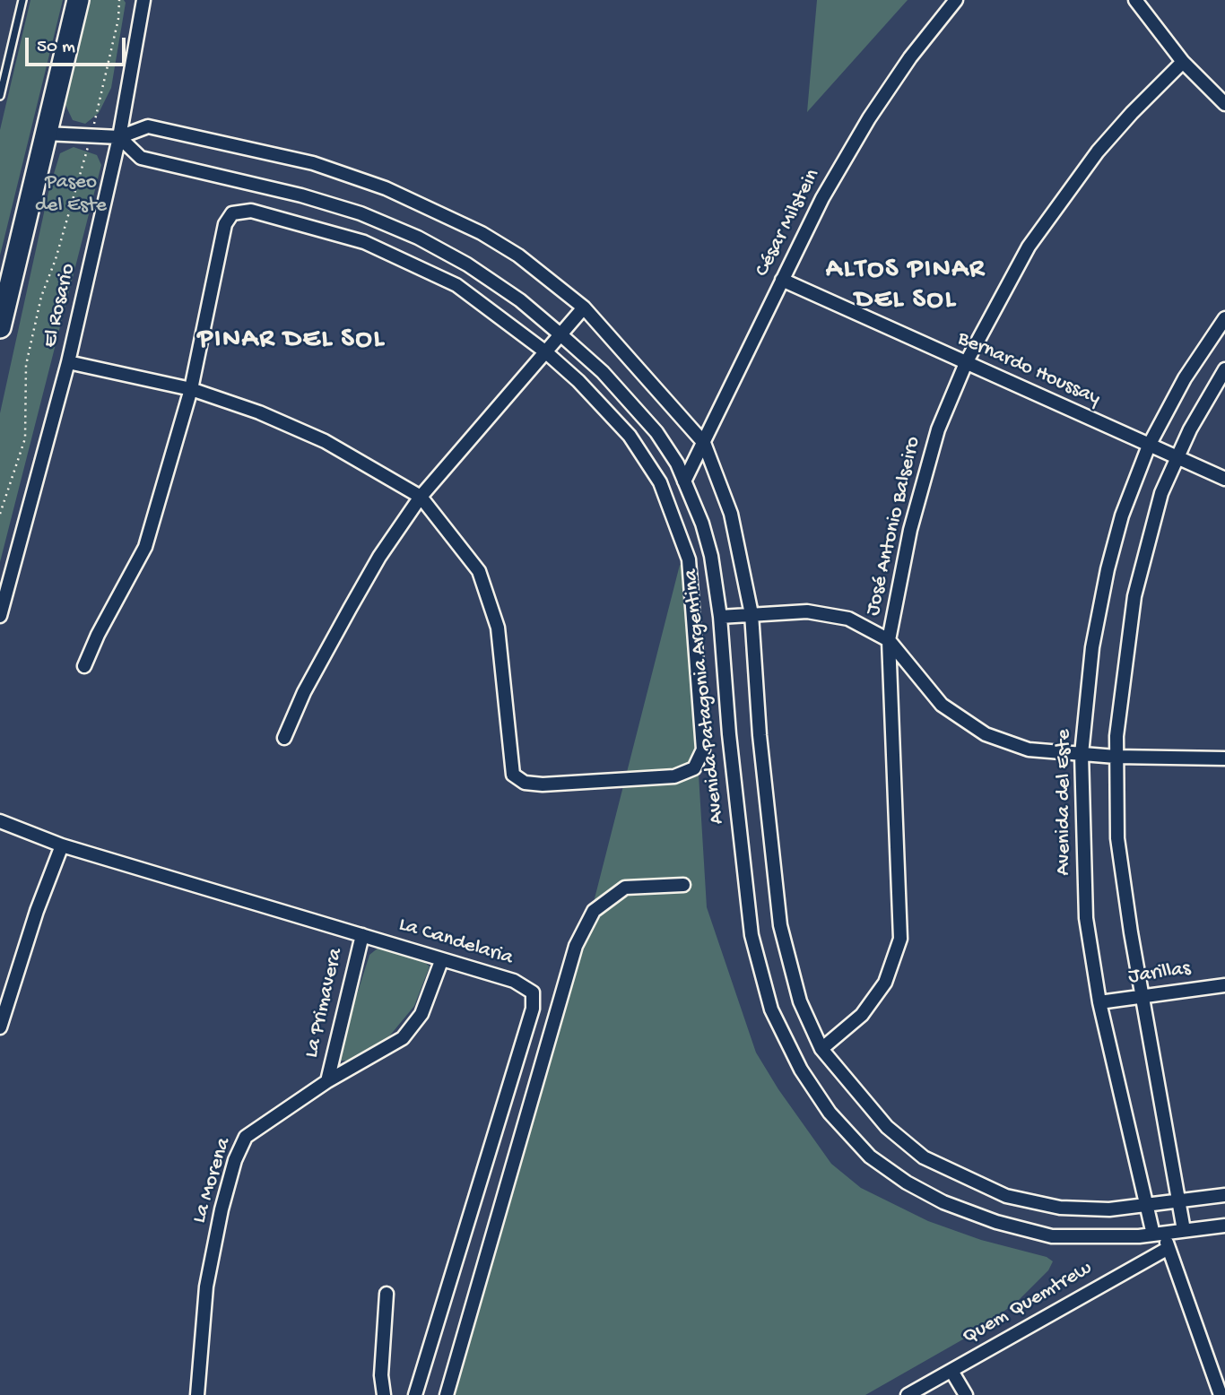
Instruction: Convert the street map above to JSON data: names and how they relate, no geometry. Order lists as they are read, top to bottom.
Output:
{
  "streets": {
    "street": [
      "César Milstein",
      "El Rosario",
      "Bernardo Houssay",
      "José Antonio Balseiro",
      "Avenida Patagonia Argentina",
      "Avenida del Este",
      "La Candelaria",
      "Jarillas",
      "La Primavera",
      "La Morena",
      "Quem Quemtrew"
    ]
  },
  "crossings": [
    ["César Milstein", "Bernardo Houssay"],
    ["César Milstein", "Avenida Patagonia Argentina"],
    ["El Rosario", "Avenida Patagonia Argentina"],
    ["Bernardo Houssay", "José Antonio Balseiro"],
    ["Bernardo Houssay", "Avenida del Este"],
    ["Avenida Patagonia Argentina", "Avenida del Este"],
    ["Avenida del Este", "Jarillas"],
    ["Avenida del Este", "Quem Quemtrew"],
    ["La Candelaria", "La Primavera"],
    ["La Candelaria", "La Morena"],
    ["La Primavera", "La Morena"]
  ],
  "districts": ["ALTOS PINAR DEL SOL", "PINAR DEL SOL"],
  "parks": ["Paseo del Este"],
  "scale_bar": "50 m"
}
